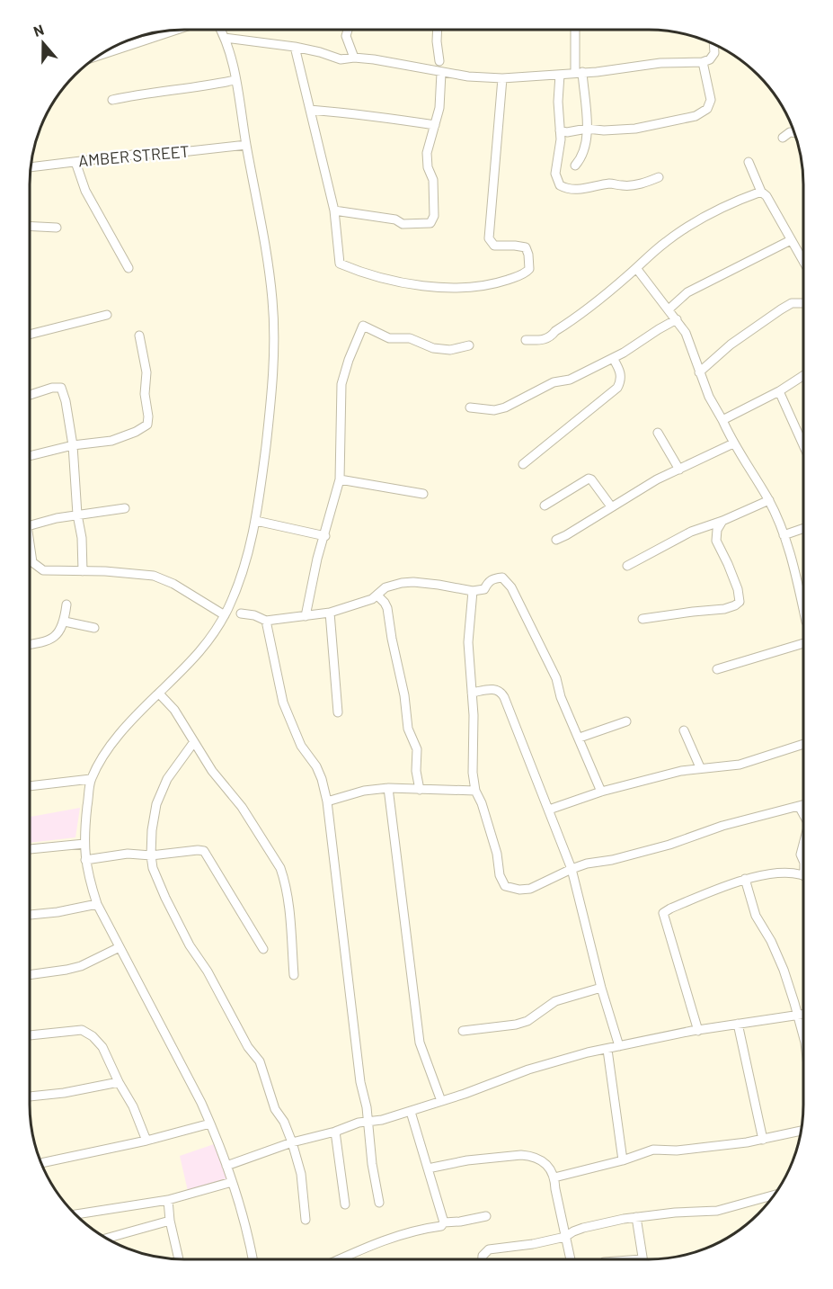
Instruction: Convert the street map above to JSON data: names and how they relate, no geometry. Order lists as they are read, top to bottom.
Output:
{
  "streets": {
    "street": ["AMBER STREET"]
  },
  "north": "top"
}
